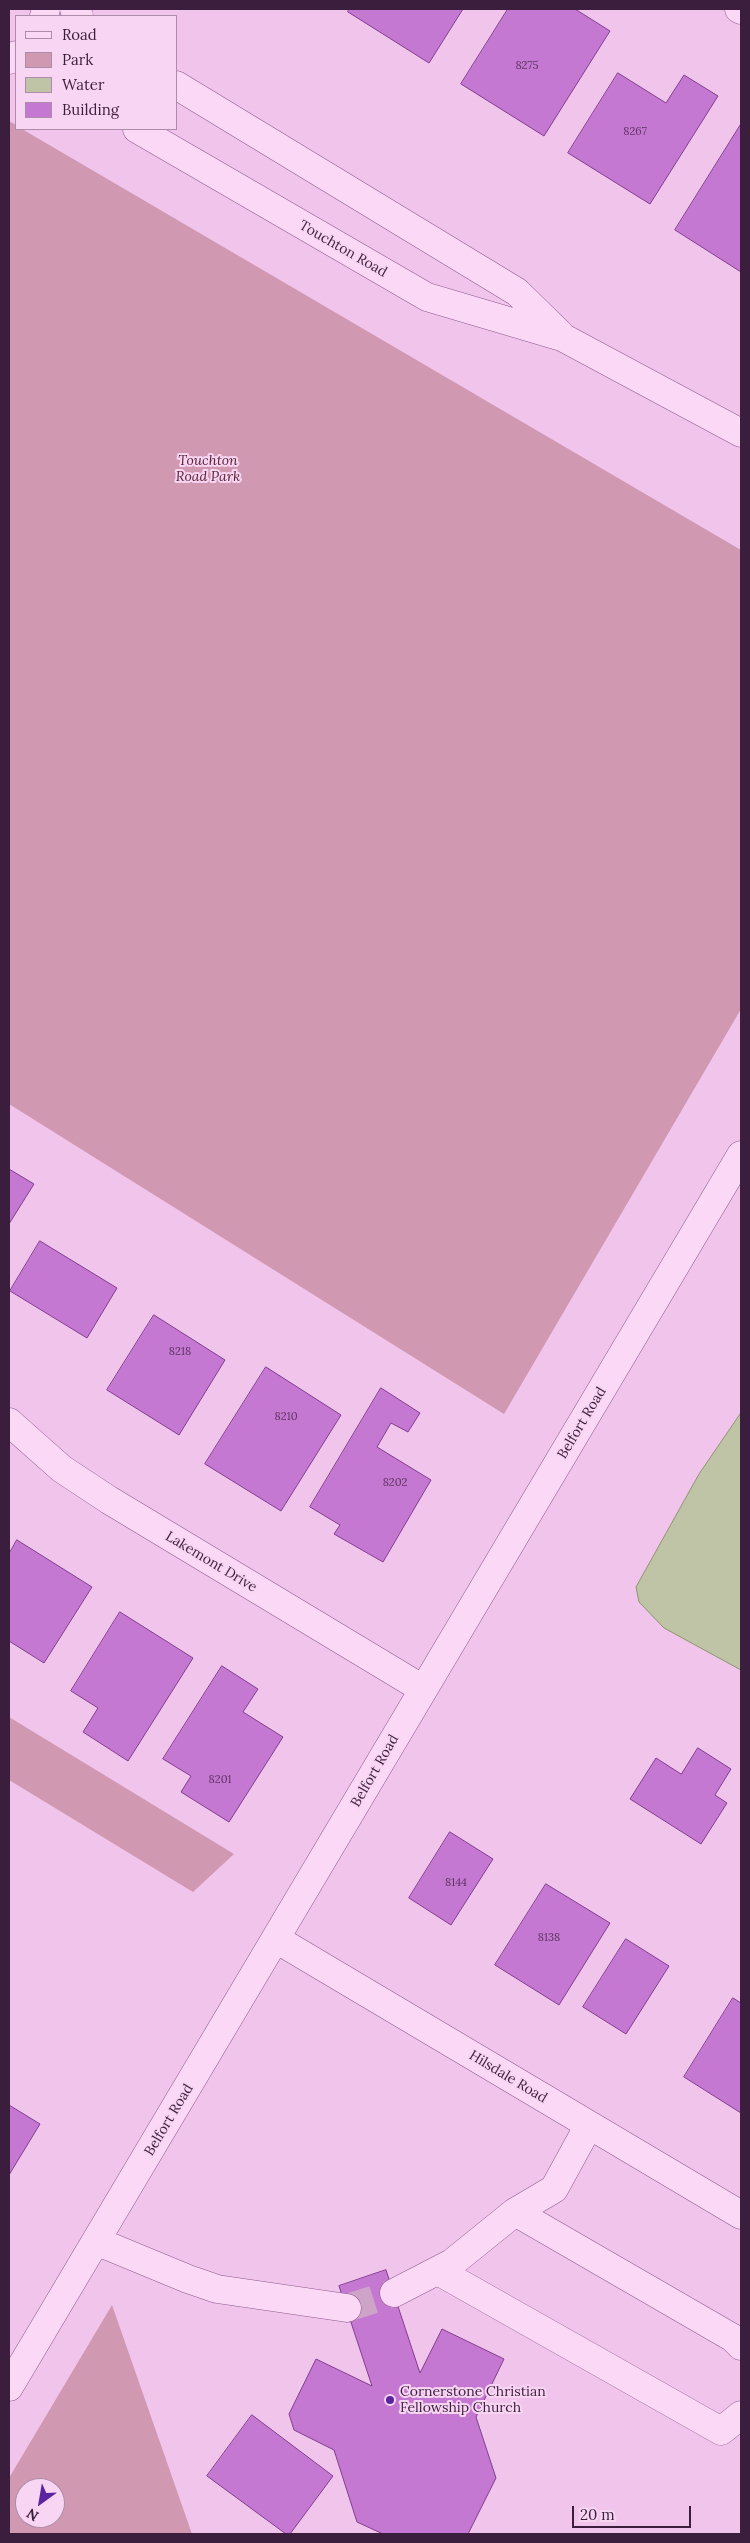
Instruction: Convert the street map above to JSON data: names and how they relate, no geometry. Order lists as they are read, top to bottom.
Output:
{
  "streets": {
    "street": [
      "Touchton Road",
      "Belfort Road",
      "Lakemont Drive",
      "Hilsdale Road"
    ]
  },
  "crossings": [
    ["Belfort Road", "Lakemont Drive"],
    ["Belfort Road", "Hilsdale Road"]
  ],
  "parks": ["Touchton Road Park"],
  "places": ["Cornerstone Christian Fellowship Church"],
  "house_numbers": [
    "8275",
    "8267",
    "8218",
    "8210",
    "8202",
    "8201",
    "8144",
    "8138"
  ],
  "legend": [
    "Road",
    "Park",
    "Water",
    "Building"
  ],
  "scale_bar": "20 m",
  "north": "bottom left"
}
